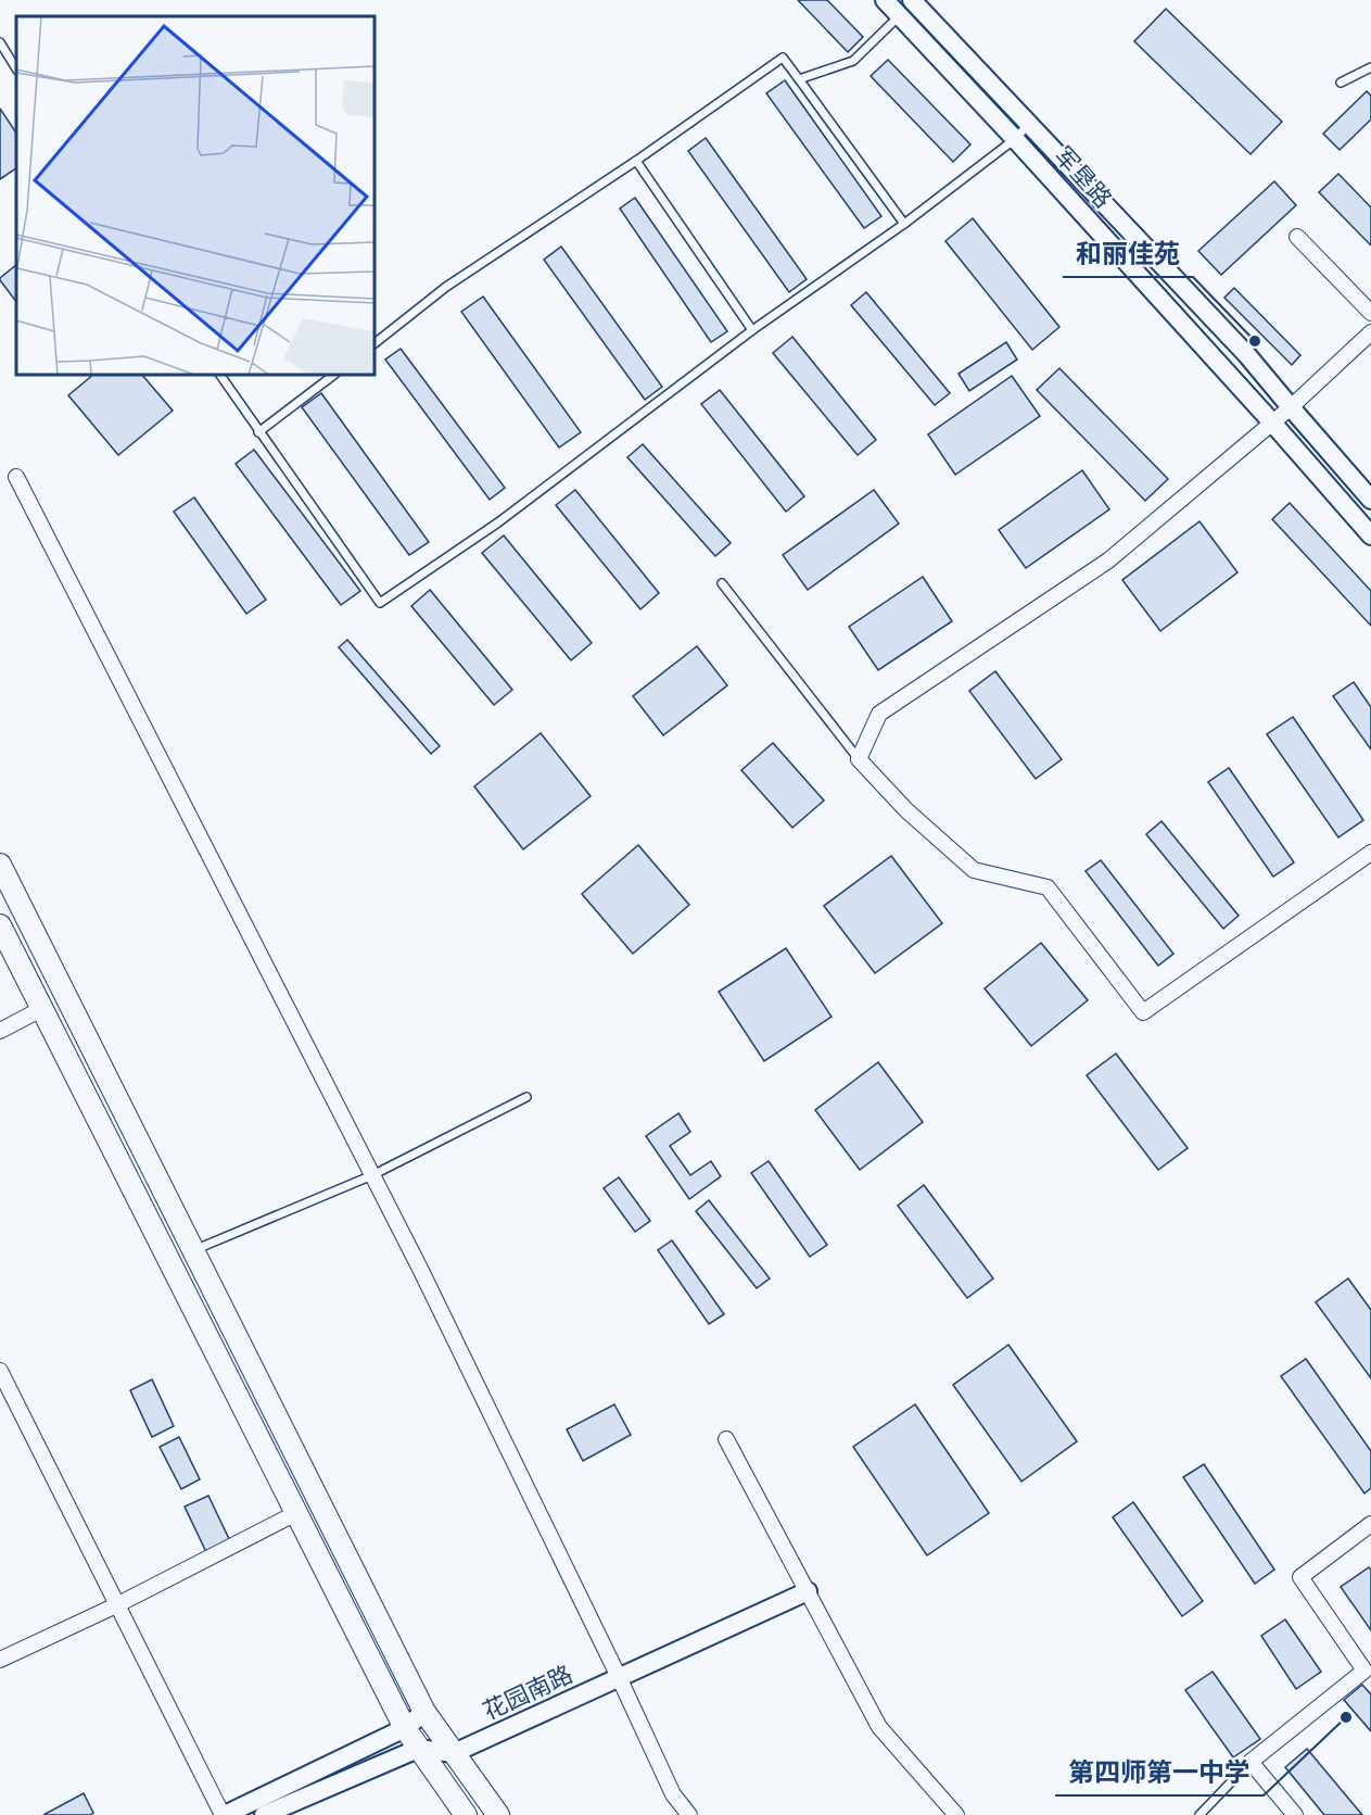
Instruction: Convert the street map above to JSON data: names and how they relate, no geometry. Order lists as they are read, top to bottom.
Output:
{
  "streets": {
    "street": ["军垦路", "花园南路"]
  },
  "places": ["和丽佳苑", "第四师第一中学"]
}
